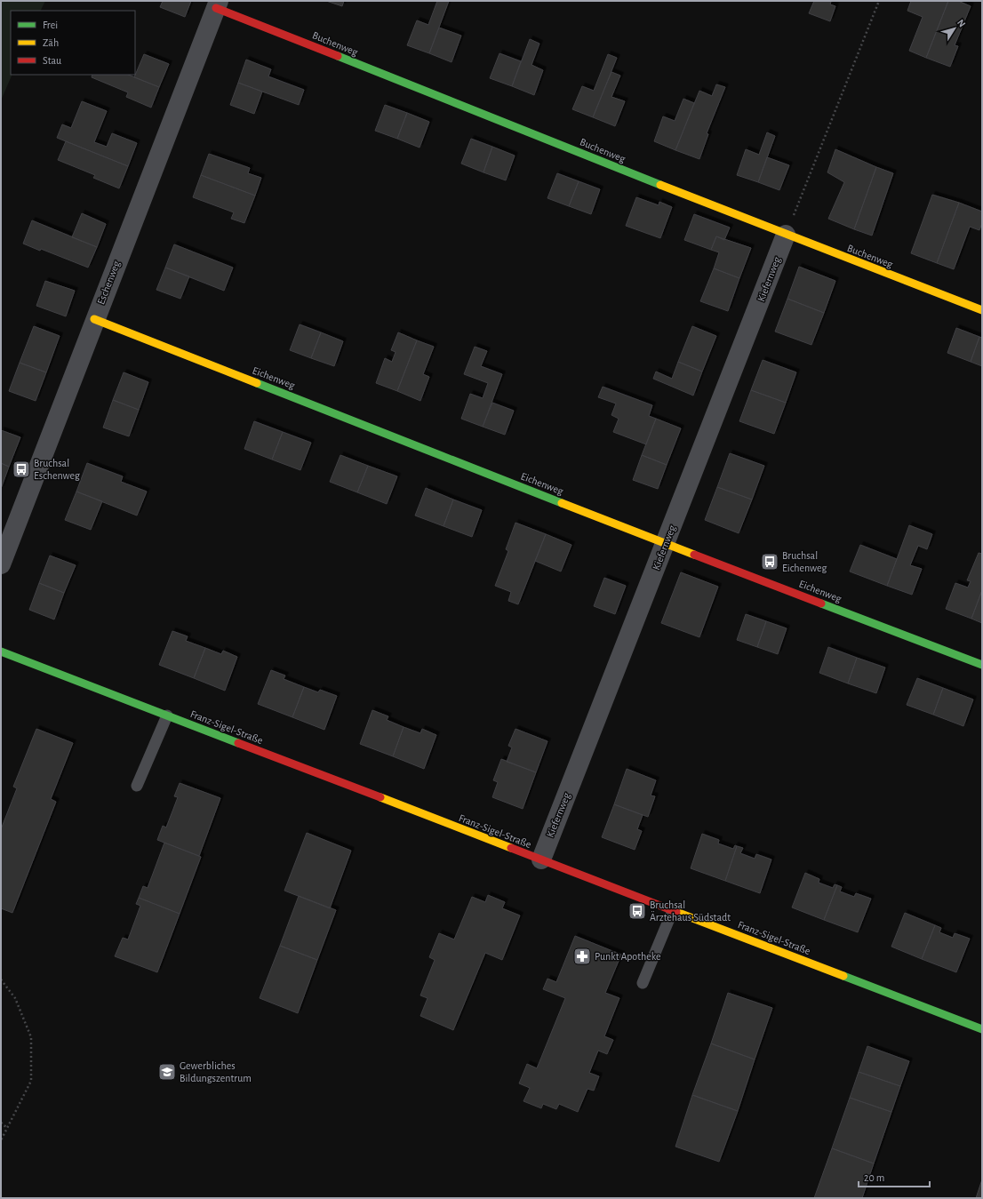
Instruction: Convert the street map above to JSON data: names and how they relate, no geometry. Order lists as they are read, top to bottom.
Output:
{
  "streets": {
    "street": [
      "Buchenweg",
      "Kiefernweg",
      "Eschenweg",
      "Eichenweg",
      "Franz-Sigel-Straße"
    ]
  },
  "crossings": [
    ["Buchenweg", "Kiefernweg"],
    ["Buchenweg", "Eschenweg"],
    ["Kiefernweg", "Eichenweg"],
    ["Kiefernweg", "Franz-Sigel-Straße"],
    ["Eschenweg", "Eichenweg"]
  ],
  "places": {
    "bus stop": ["Bruchsal Eschenweg", "Bruchsal Eichenweg", "Bruchsal Ärztehaus Südstadt"],
    "pharmacy": ["Punkt Apotheke"],
    "school or university": ["Gewerbliches Bildungszentrum"]
  },
  "legend": ["Frei", "Zäh", "Stau"],
  "scale_bar": "20 m",
  "north": "top right"
}
